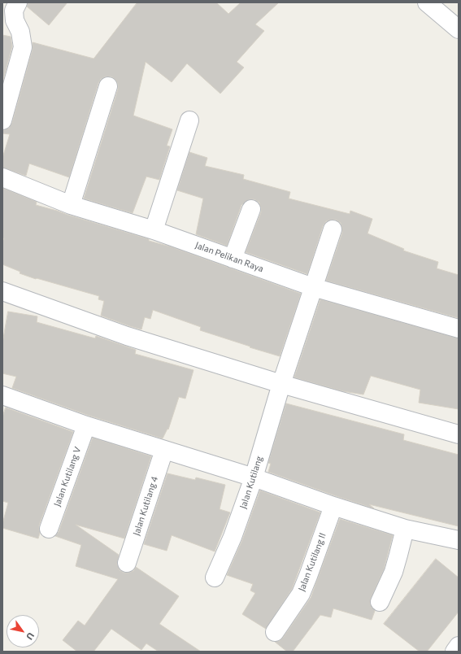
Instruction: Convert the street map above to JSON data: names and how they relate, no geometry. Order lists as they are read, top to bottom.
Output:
{
  "streets": {
    "street": [
      "Jalan Pelikan Raya",
      "Jalan Kutilang V",
      "Jalan Kutilang",
      "Jalan Kutilang 4",
      "Jalan Kutilang II"
    ]
  },
  "crossings": [
    ["Jalan Pelikan Raya", "Jalan Kutilang"]
  ],
  "north": "bottom right"
}
